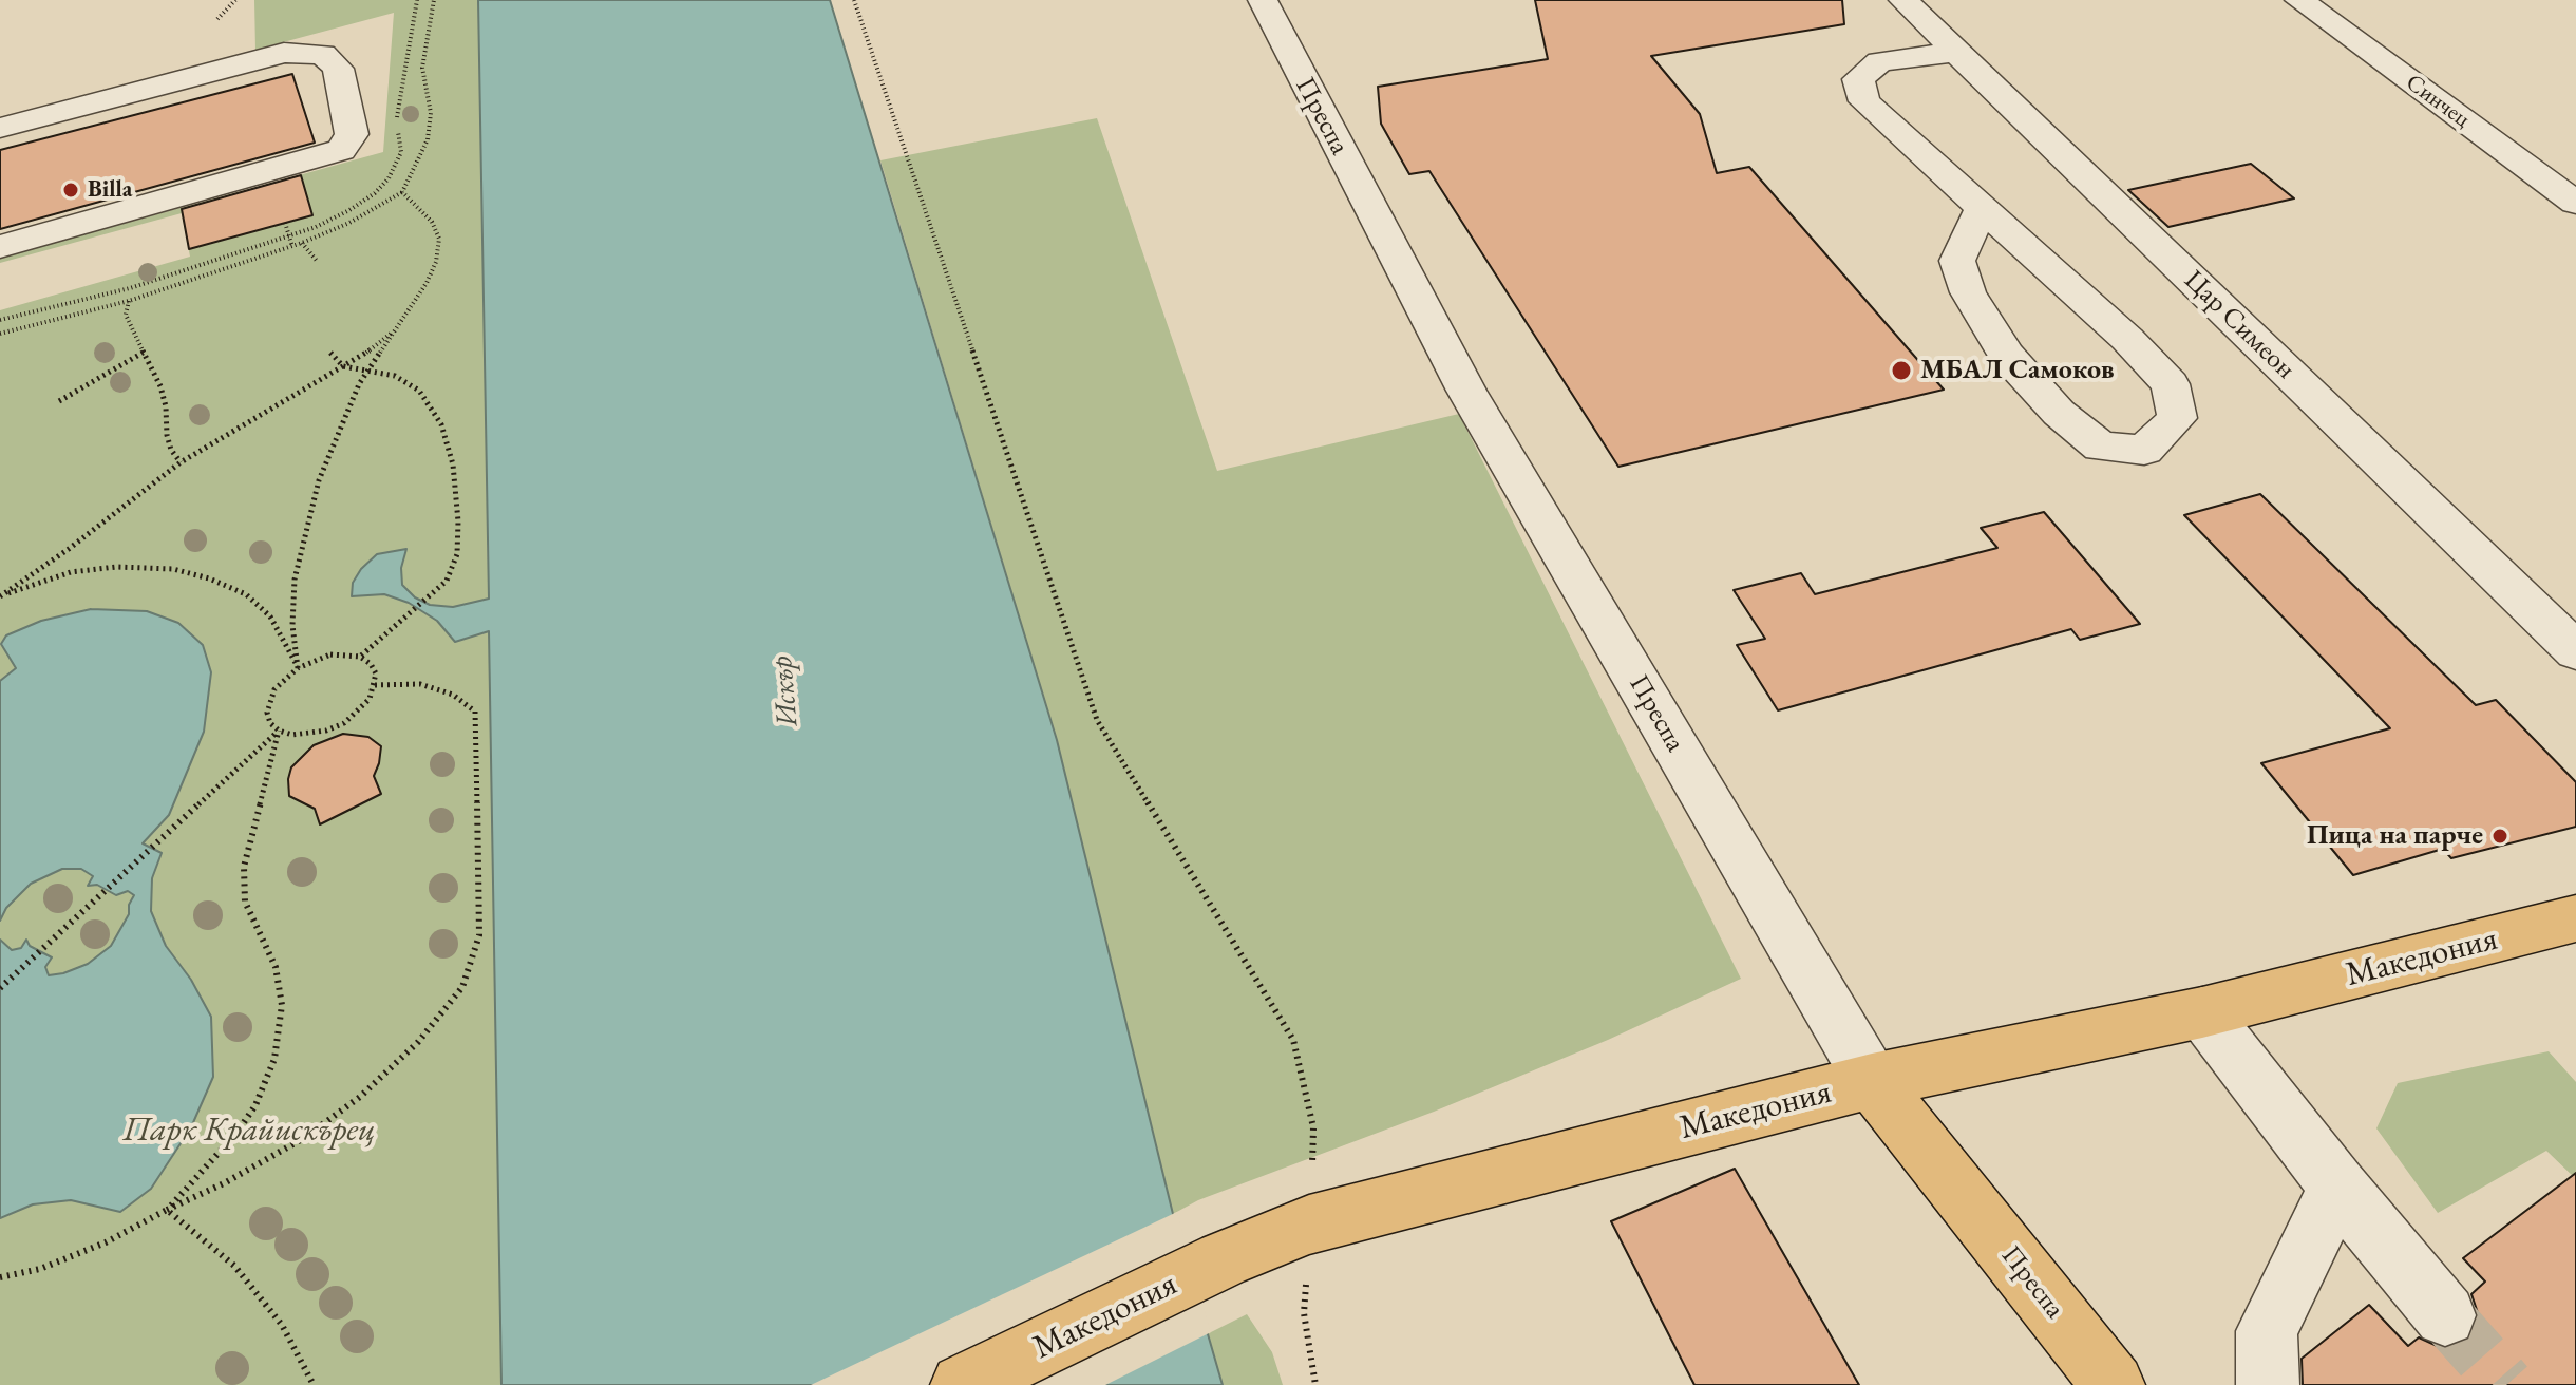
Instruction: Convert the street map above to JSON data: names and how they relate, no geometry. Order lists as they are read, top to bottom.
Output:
{
  "streets": {
    "main road": ["Преспа", "Македония"],
    "street": ["Синчец", "Цар Симеон"]
  },
  "crossings": [
    ["Преспа", "Македония"]
  ],
  "water": ["Искър"],
  "parks": ["Парк Крайискърец"],
  "places": ["Billa", "МБАЛ Самоков", "Пица на парче"]
}
